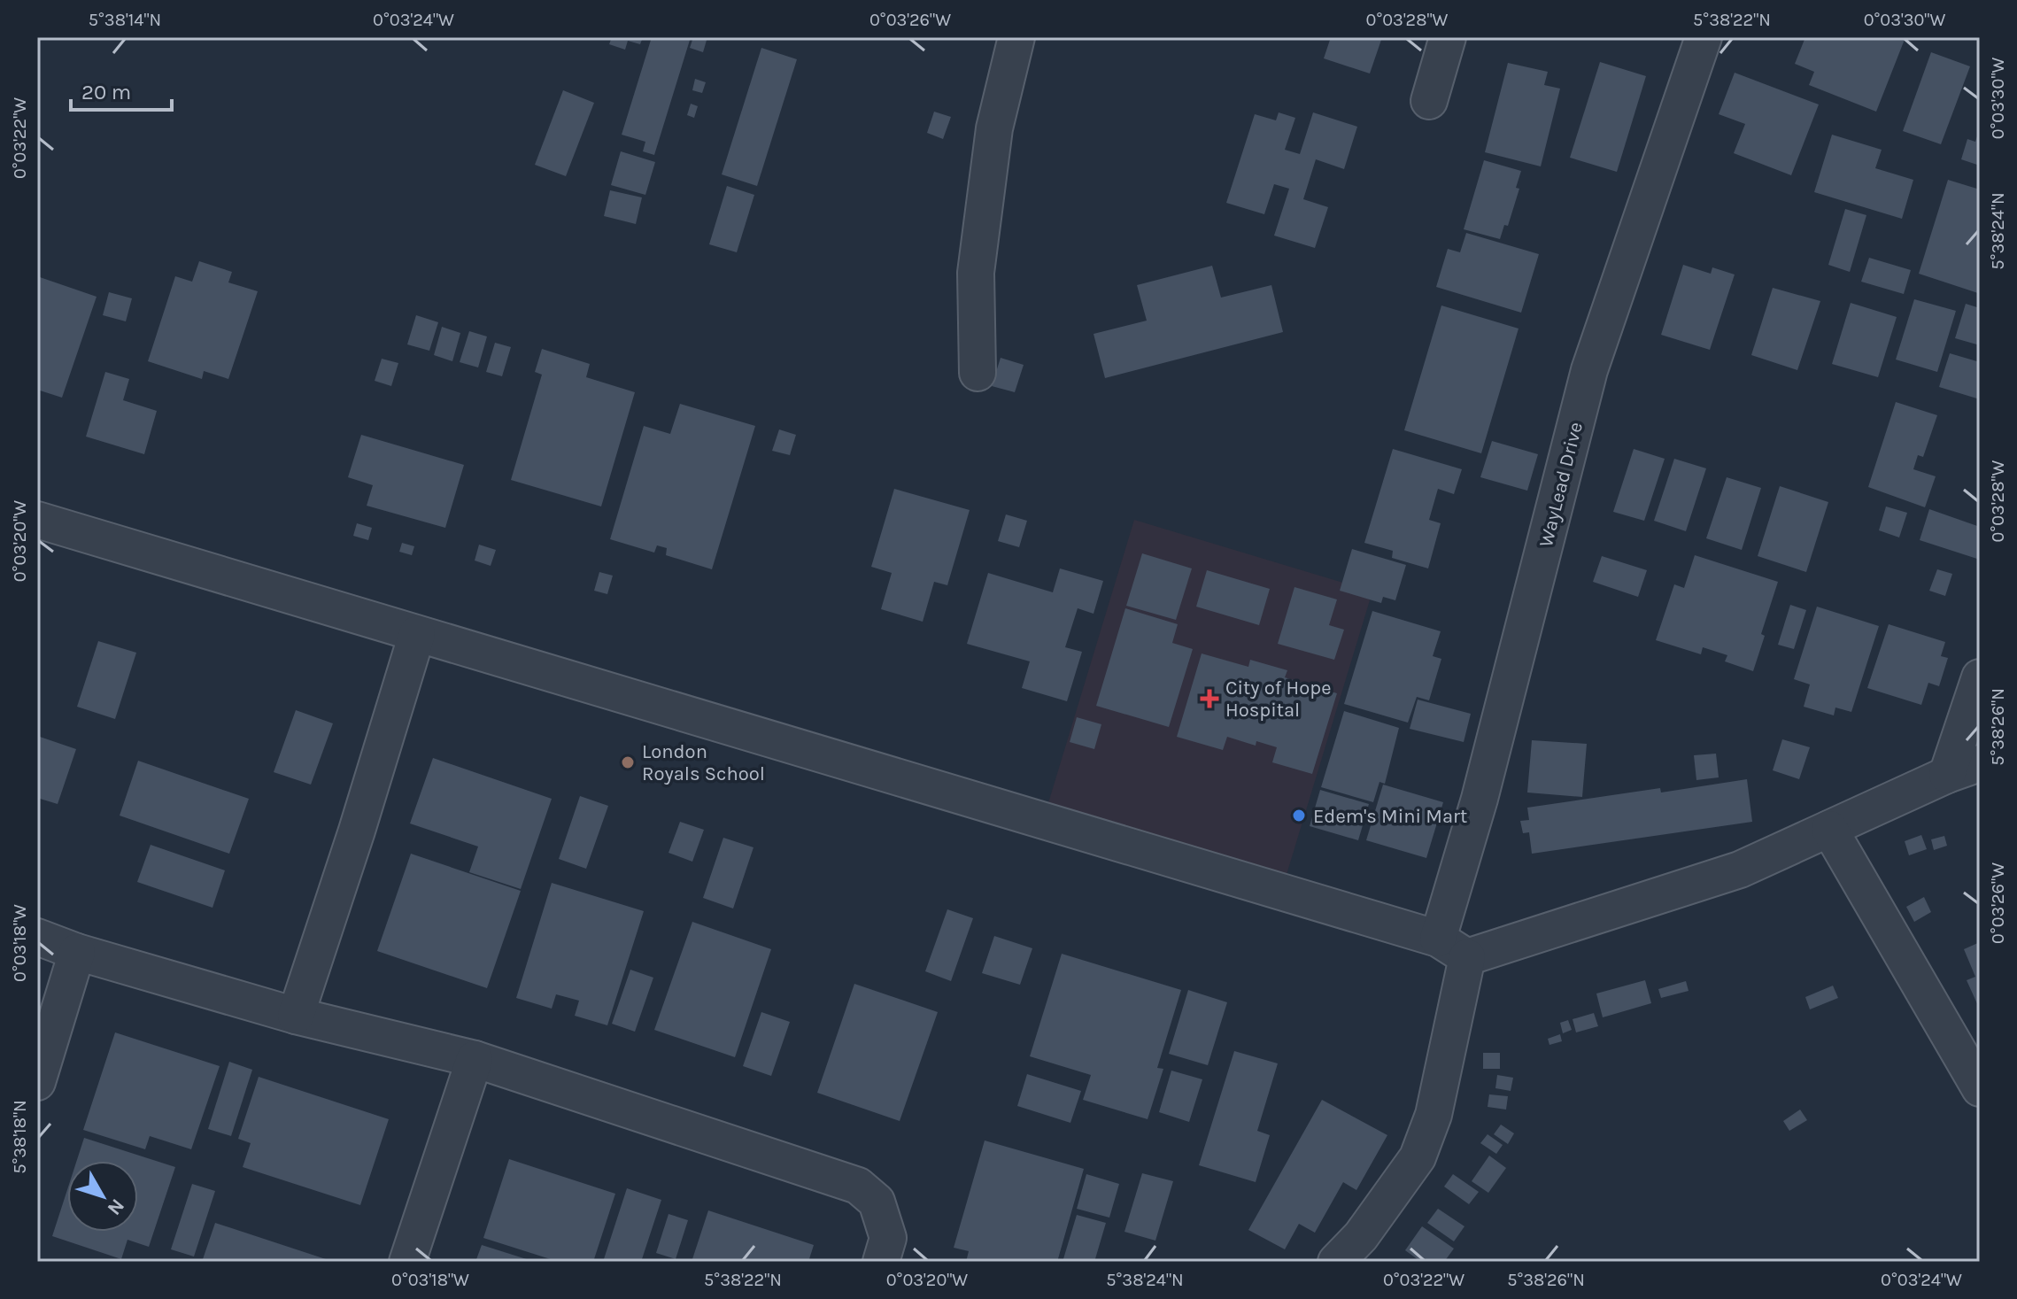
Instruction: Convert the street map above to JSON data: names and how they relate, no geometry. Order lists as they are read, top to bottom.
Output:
{
  "streets": {
    "street": ["WayLead Drive"]
  },
  "places": {
    "health": ["City of Hope Hospital"],
    "other": ["London Royals School", "Edem's Mini Mart"]
  },
  "scale_bar": "20 m",
  "north": "bottom right",
  "coordinates": [
    "5°38'14\"N",
    "0°03'24\"W",
    "0°03'26\"W",
    "0°03'28\"W",
    "5°38'22\"N",
    "0°03'30\"W",
    "0°03'22\"W",
    "5°38'24\"N",
    "0°03'20\"W",
    "5°38'26\"N",
    "0°03'18\"W",
    "5°38'18\"N"
  ]
}
